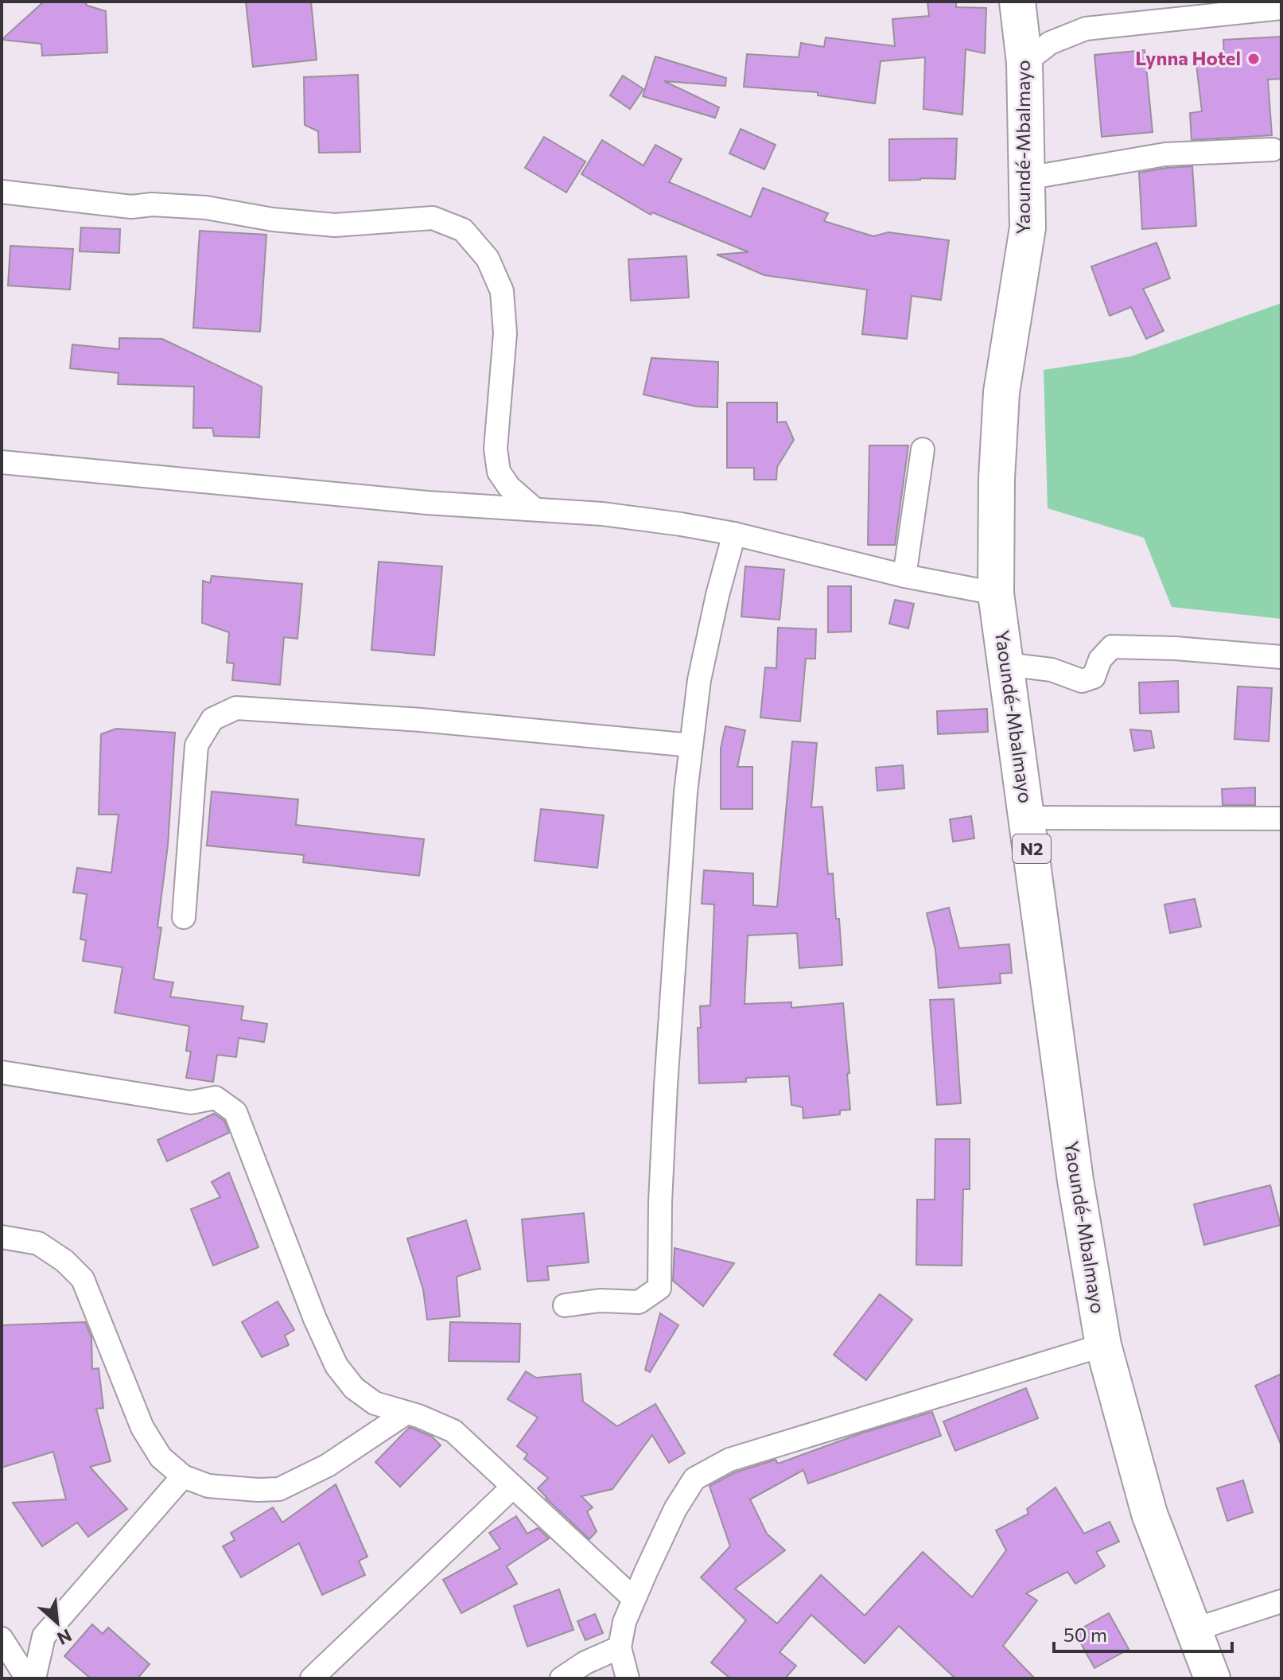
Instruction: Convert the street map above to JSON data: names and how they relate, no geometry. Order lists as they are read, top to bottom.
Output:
{
  "streets": {
    "highway": ["Yaoundé-Mbalmayo", "N2"]
  },
  "places": ["Lynna Hotel"],
  "scale_bar": "50 m",
  "north": "bottom right"
}
